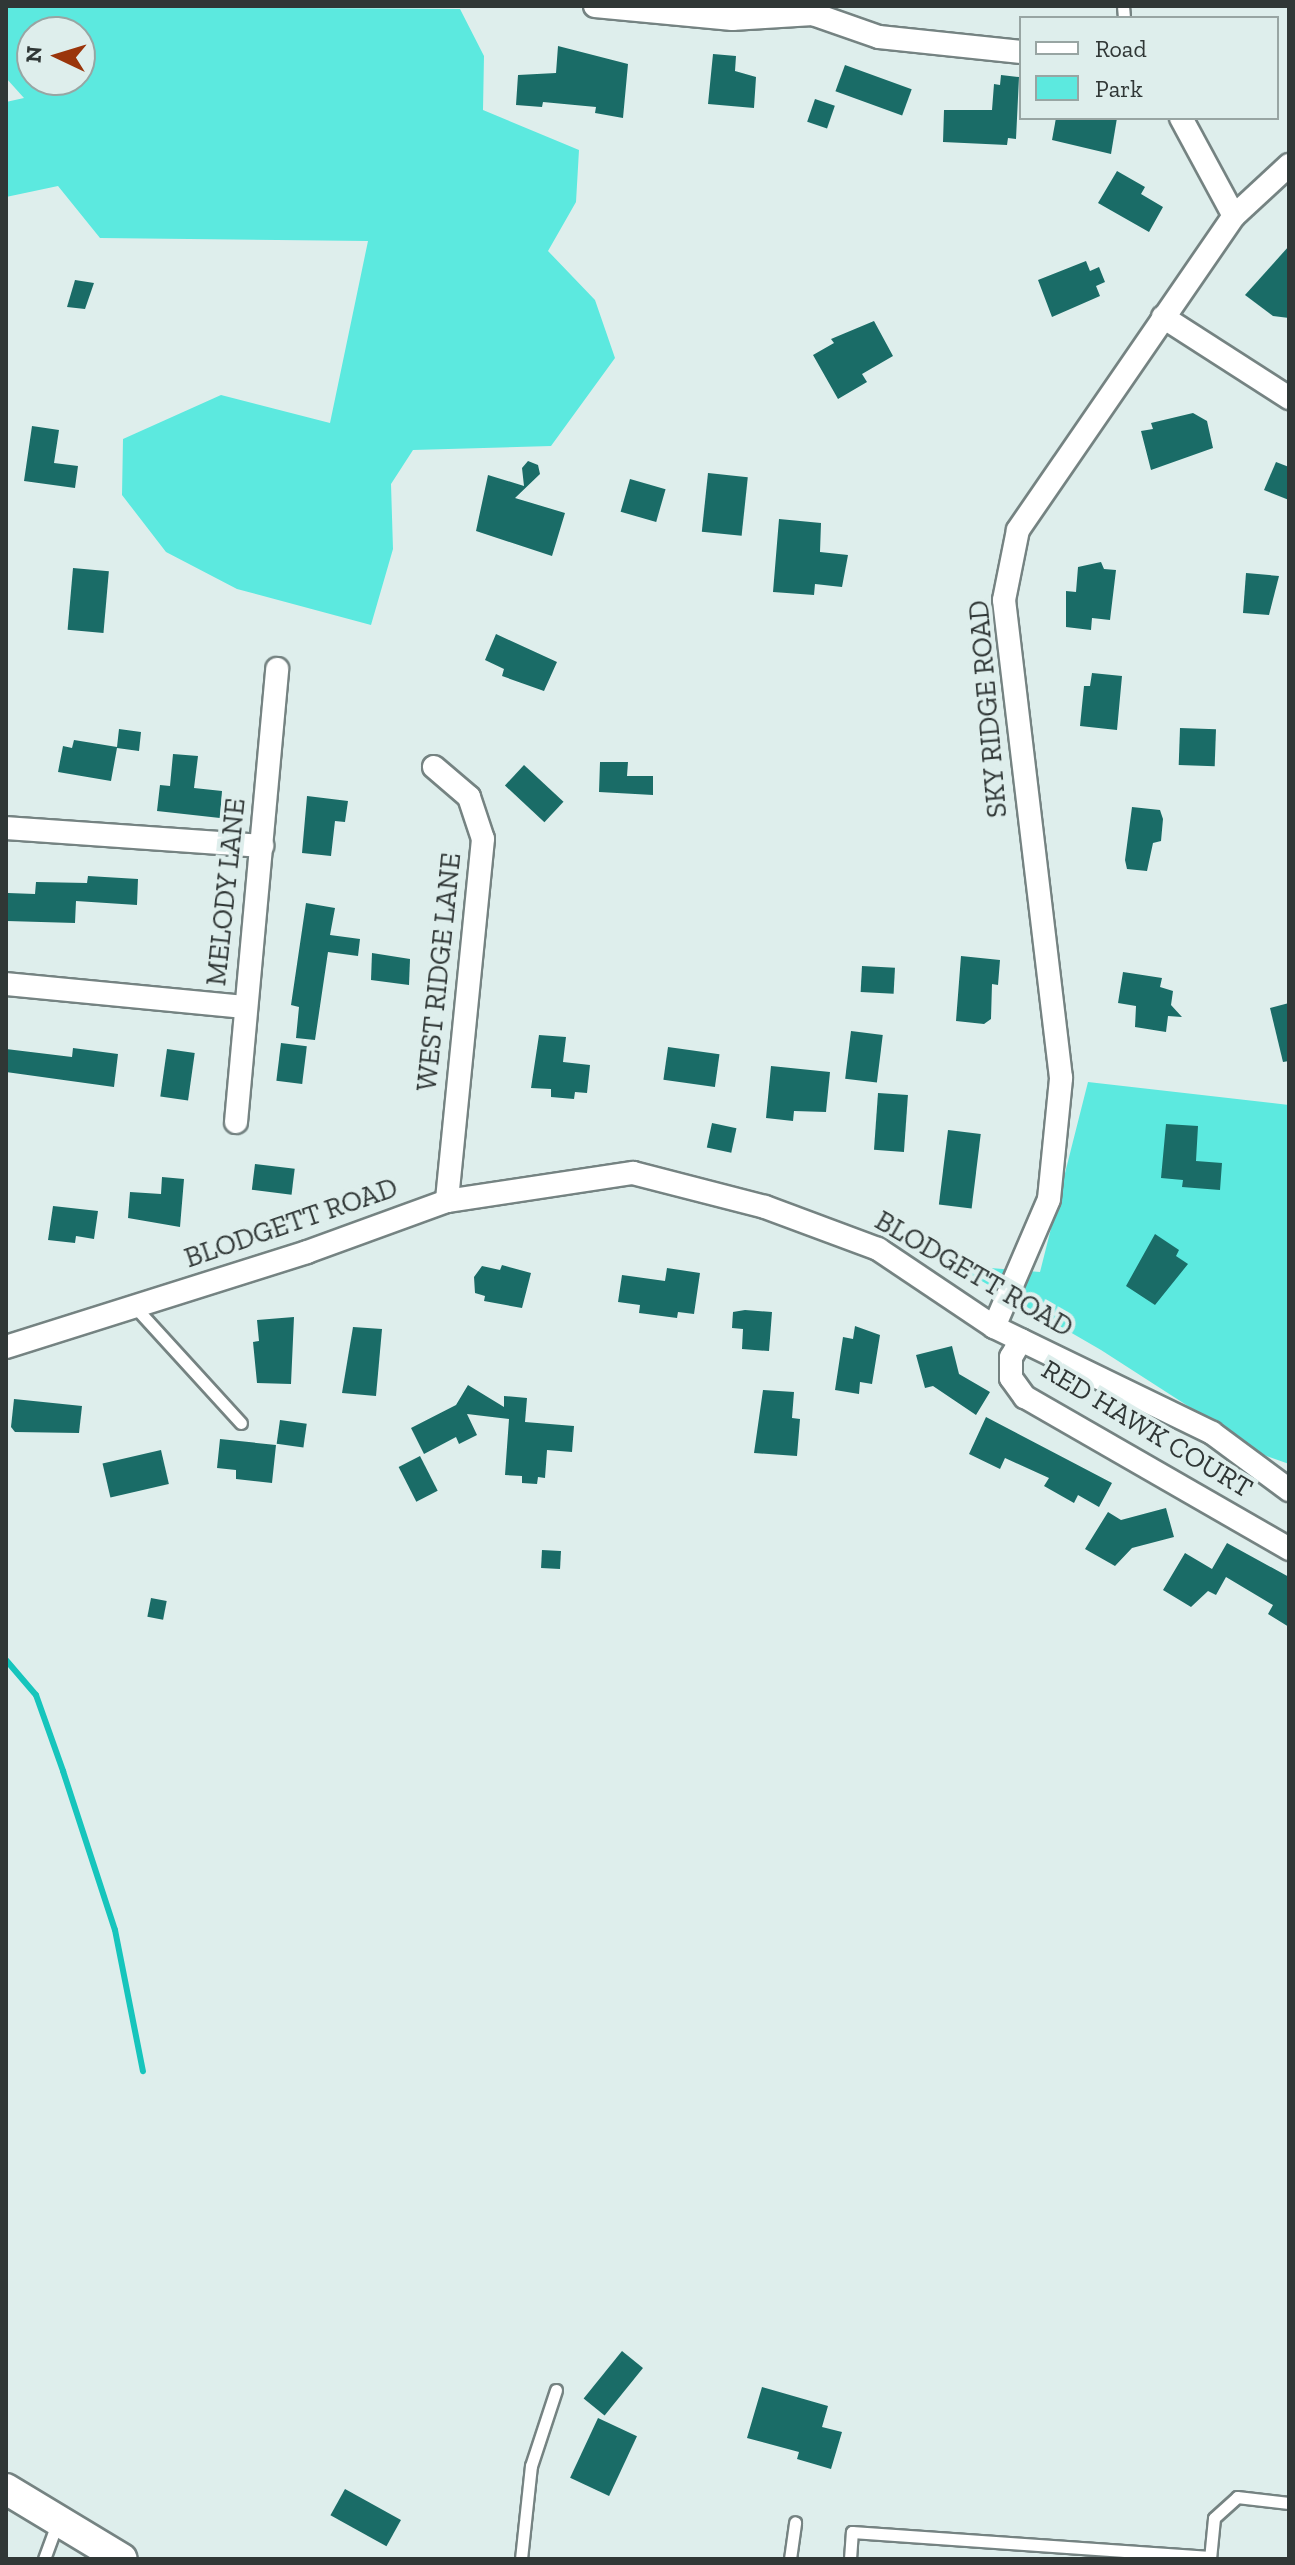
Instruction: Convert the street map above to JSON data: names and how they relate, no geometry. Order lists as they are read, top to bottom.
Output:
{
  "streets": {
    "street": [
      "SKY RIDGE ROAD",
      "MELODY LANE",
      "WEST RIDGE LANE",
      "BLODGETT ROAD",
      "RED HAWK COURT"
    ]
  },
  "crossings": [
    ["SKY RIDGE ROAD", "BLODGETT ROAD"],
    ["WEST RIDGE LANE", "BLODGETT ROAD"],
    ["BLODGETT ROAD", "RED HAWK COURT"]
  ],
  "legend": ["Road", "Park"],
  "north": "left"
}
